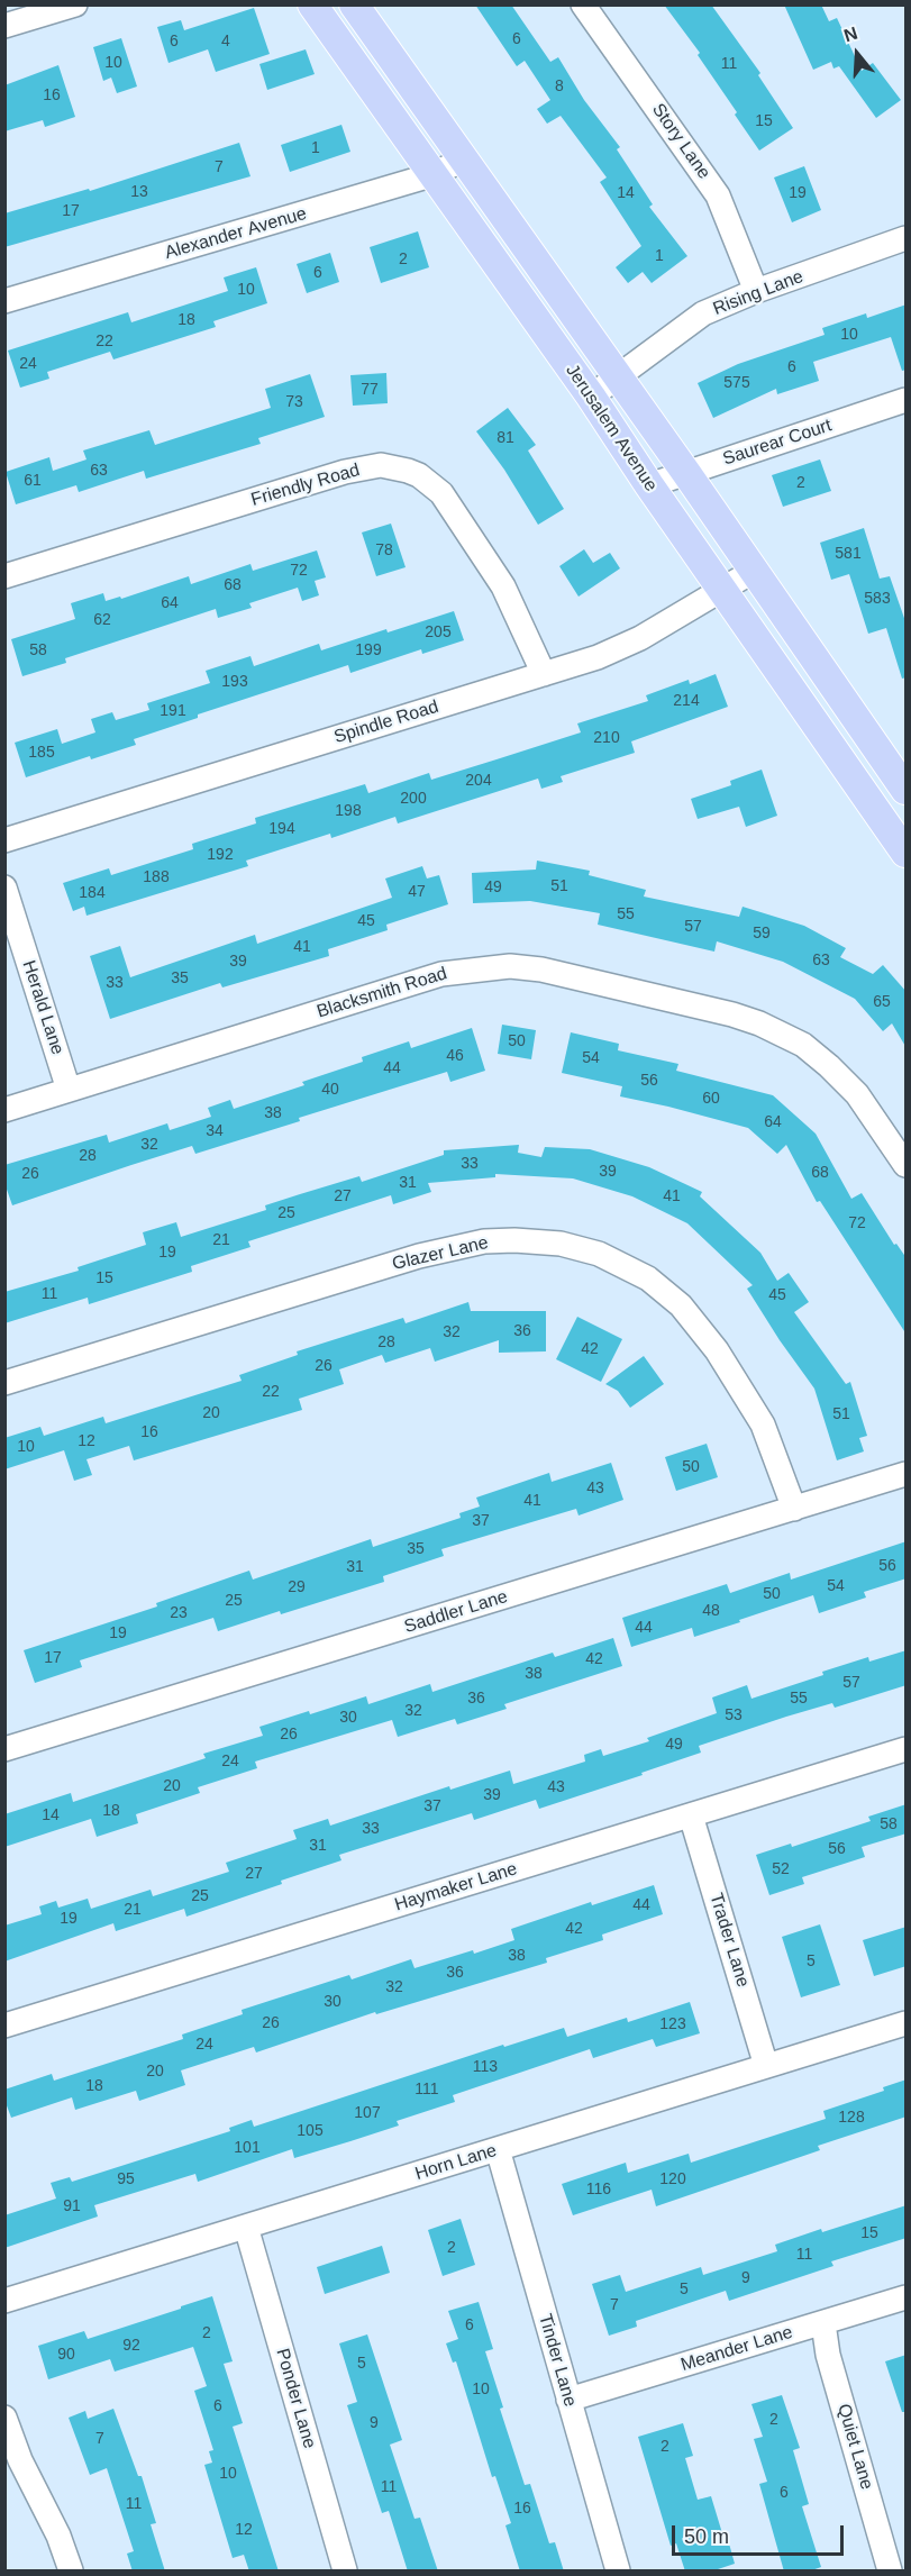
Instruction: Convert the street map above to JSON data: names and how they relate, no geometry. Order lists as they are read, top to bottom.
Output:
{
  "streets": {
    "main road": ["Jerusalem Avenue"],
    "street": [
      "Story Lane",
      "Alexander Avenue",
      "Rising Lane",
      "Saurear Court",
      "Friendly Road",
      "Spindle Road",
      "Blacksmith Road",
      "Herald Lane",
      "Glazer Lane",
      "Saddler Lane",
      "Haymaker Lane",
      "Trader Lane",
      "Horn Lane",
      "Meander Lane",
      "Tinder Lane",
      "Ponder Lane",
      "Quiet Lane"
    ]
  },
  "crossings": [
    ["Story Lane", "Rising Lane"],
    ["Alexander Avenue", "Jerusalem Avenue"],
    ["Rising Lane", "Jerusalem Avenue"],
    ["Jerusalem Avenue", "Saurear Court"],
    ["Jerusalem Avenue", "Spindle Road"],
    ["Friendly Road", "Spindle Road"],
    ["Blacksmith Road", "Herald Lane"],
    ["Glazer Lane", "Saddler Lane"],
    ["Haymaker Lane", "Trader Lane"],
    ["Trader Lane", "Horn Lane"],
    ["Horn Lane", "Tinder Lane"],
    ["Horn Lane", "Ponder Lane"],
    ["Meander Lane", "Tinder Lane"],
    ["Meander Lane", "Quiet Lane"]
  ],
  "house_numbers": [
    "6",
    "6",
    "4",
    "10",
    "11",
    "8",
    "16",
    "15",
    "1",
    "7",
    "13",
    "14",
    "19",
    "17",
    "1",
    "2",
    "6",
    "10",
    "18",
    "10",
    "22",
    "24",
    "6",
    "575",
    "77",
    "73",
    "81",
    "63",
    "61",
    "2",
    "78",
    "581",
    "72",
    "68",
    "583",
    "64",
    "62",
    "205",
    "58",
    "199",
    "193",
    "214",
    "191",
    "210",
    "185",
    "204",
    "200",
    "198",
    "194",
    "192",
    "188",
    "51",
    "49",
    "47",
    "184",
    "55",
    "45",
    "57",
    "59",
    "41",
    "63",
    "39",
    "35",
    "33",
    "65",
    "50",
    "46",
    "54",
    "44",
    "56",
    "40",
    "60",
    "38",
    "64",
    "34",
    "32",
    "28",
    "33",
    "39",
    "68",
    "26",
    "31",
    "27",
    "41",
    "25",
    "72",
    "21",
    "19",
    "15",
    "11",
    "45",
    "36",
    "32",
    "28",
    "42",
    "26",
    "22",
    "20",
    "51",
    "16",
    "12",
    "10",
    "50",
    "43",
    "41",
    "37",
    "35",
    "56",
    "31",
    "54",
    "29",
    "50",
    "25",
    "48",
    "23",
    "44",
    "19",
    "17",
    "42",
    "38",
    "57",
    "36",
    "55",
    "32",
    "53",
    "30",
    "26",
    "49",
    "24",
    "20",
    "43",
    "39",
    "37",
    "18",
    "14",
    "58",
    "33",
    "31",
    "56",
    "52",
    "27",
    "25",
    "44",
    "21",
    "19",
    "42",
    "38",
    "5",
    "36",
    "32",
    "30",
    "26",
    "123",
    "24",
    "113",
    "20",
    "18",
    "111",
    "107",
    "128",
    "105",
    "101",
    "95",
    "120",
    "116",
    "91",
    "15",
    "2",
    "11",
    "9",
    "5",
    "7",
    "6",
    "2",
    "92",
    "90",
    "5",
    "10",
    "6",
    "2",
    "9",
    "7",
    "2",
    "10",
    "11",
    "6",
    "11",
    "16",
    "12"
  ],
  "scale_bar": "50 m",
  "north": "top"
}
